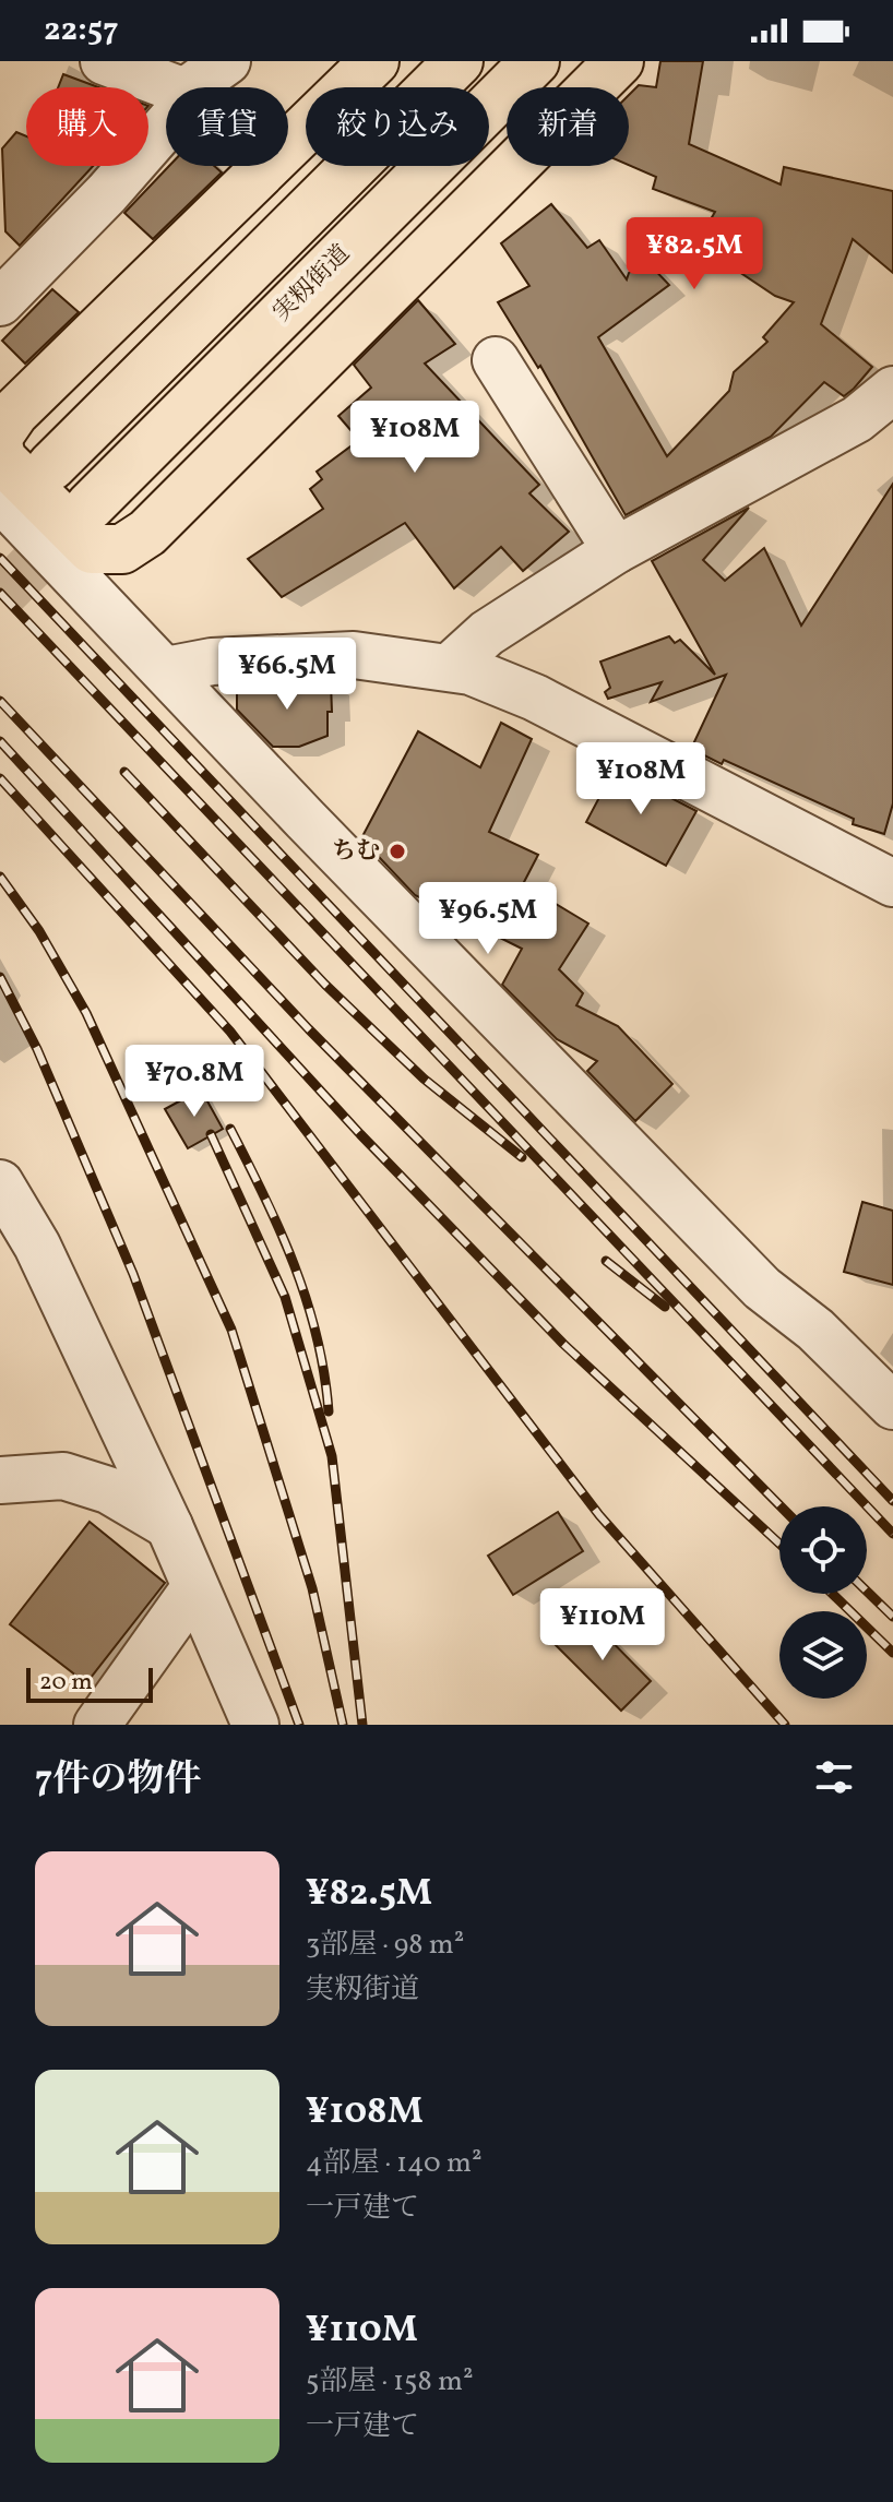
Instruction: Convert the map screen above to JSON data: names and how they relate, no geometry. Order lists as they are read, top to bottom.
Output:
{
  "streets": {
    "main road": ["実籾街道"]
  },
  "places": ["ちむ"],
  "scale_bar": "20 m",
  "page": {
    "status": "22:57",
    "chip": [
      "購入",
      "賃貸",
      "絞り込み",
      "新着"
    ],
    "price": [
      "¥82.5M",
      "¥108M",
      "¥66.5M",
      "¥108M",
      "¥96.5M",
      "¥70.8M",
      "¥110M"
    ],
    "scale": "20 m",
    "heading": "7件の物件",
    "list": [
      {
        "name": "¥82.5M",
        "note": "3部屋 · 98 m² · 実籾街道"
      },
      {
        "name": "¥108M",
        "note": "4部屋 · 140 m² · 一戸建て"
      },
      {
        "name": "¥110M",
        "note": "5部屋 · 158 m² · 一戸建て"
      }
    ]
  }
}
